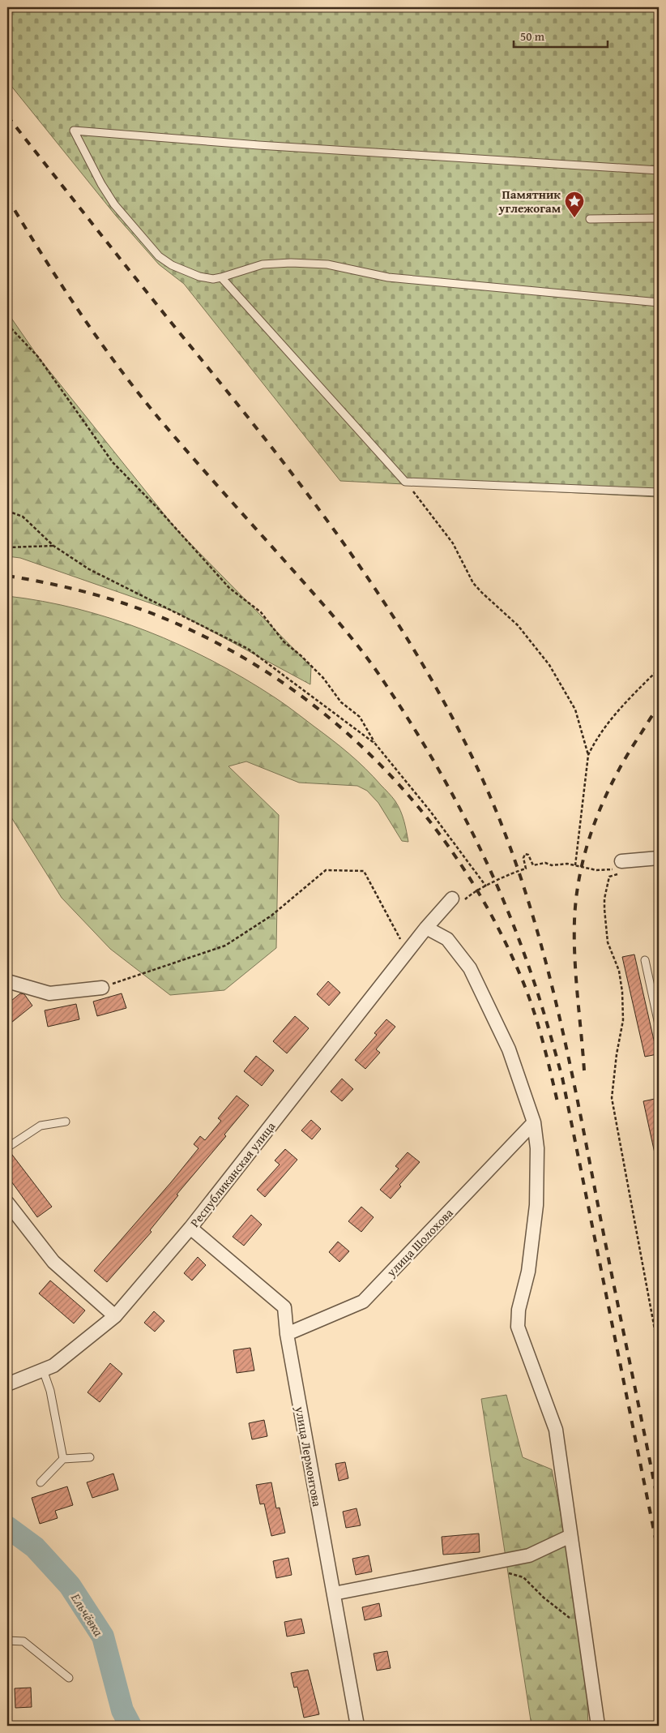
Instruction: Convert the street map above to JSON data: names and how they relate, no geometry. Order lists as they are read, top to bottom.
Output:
{
  "streets": {
    "street": ["Республиканская улица", "улица Шолохова", "улица Лермонтова"]
  },
  "crossings": [
    ["Республиканская улица", "улица Лермонтова"],
    ["улица Шолохова", "улица Лермонтова"]
  ],
  "water": ["Ельчёвка"],
  "places": {
    "place": ["Памятник углежогам"]
  },
  "scale_bar": "50 m"
}
